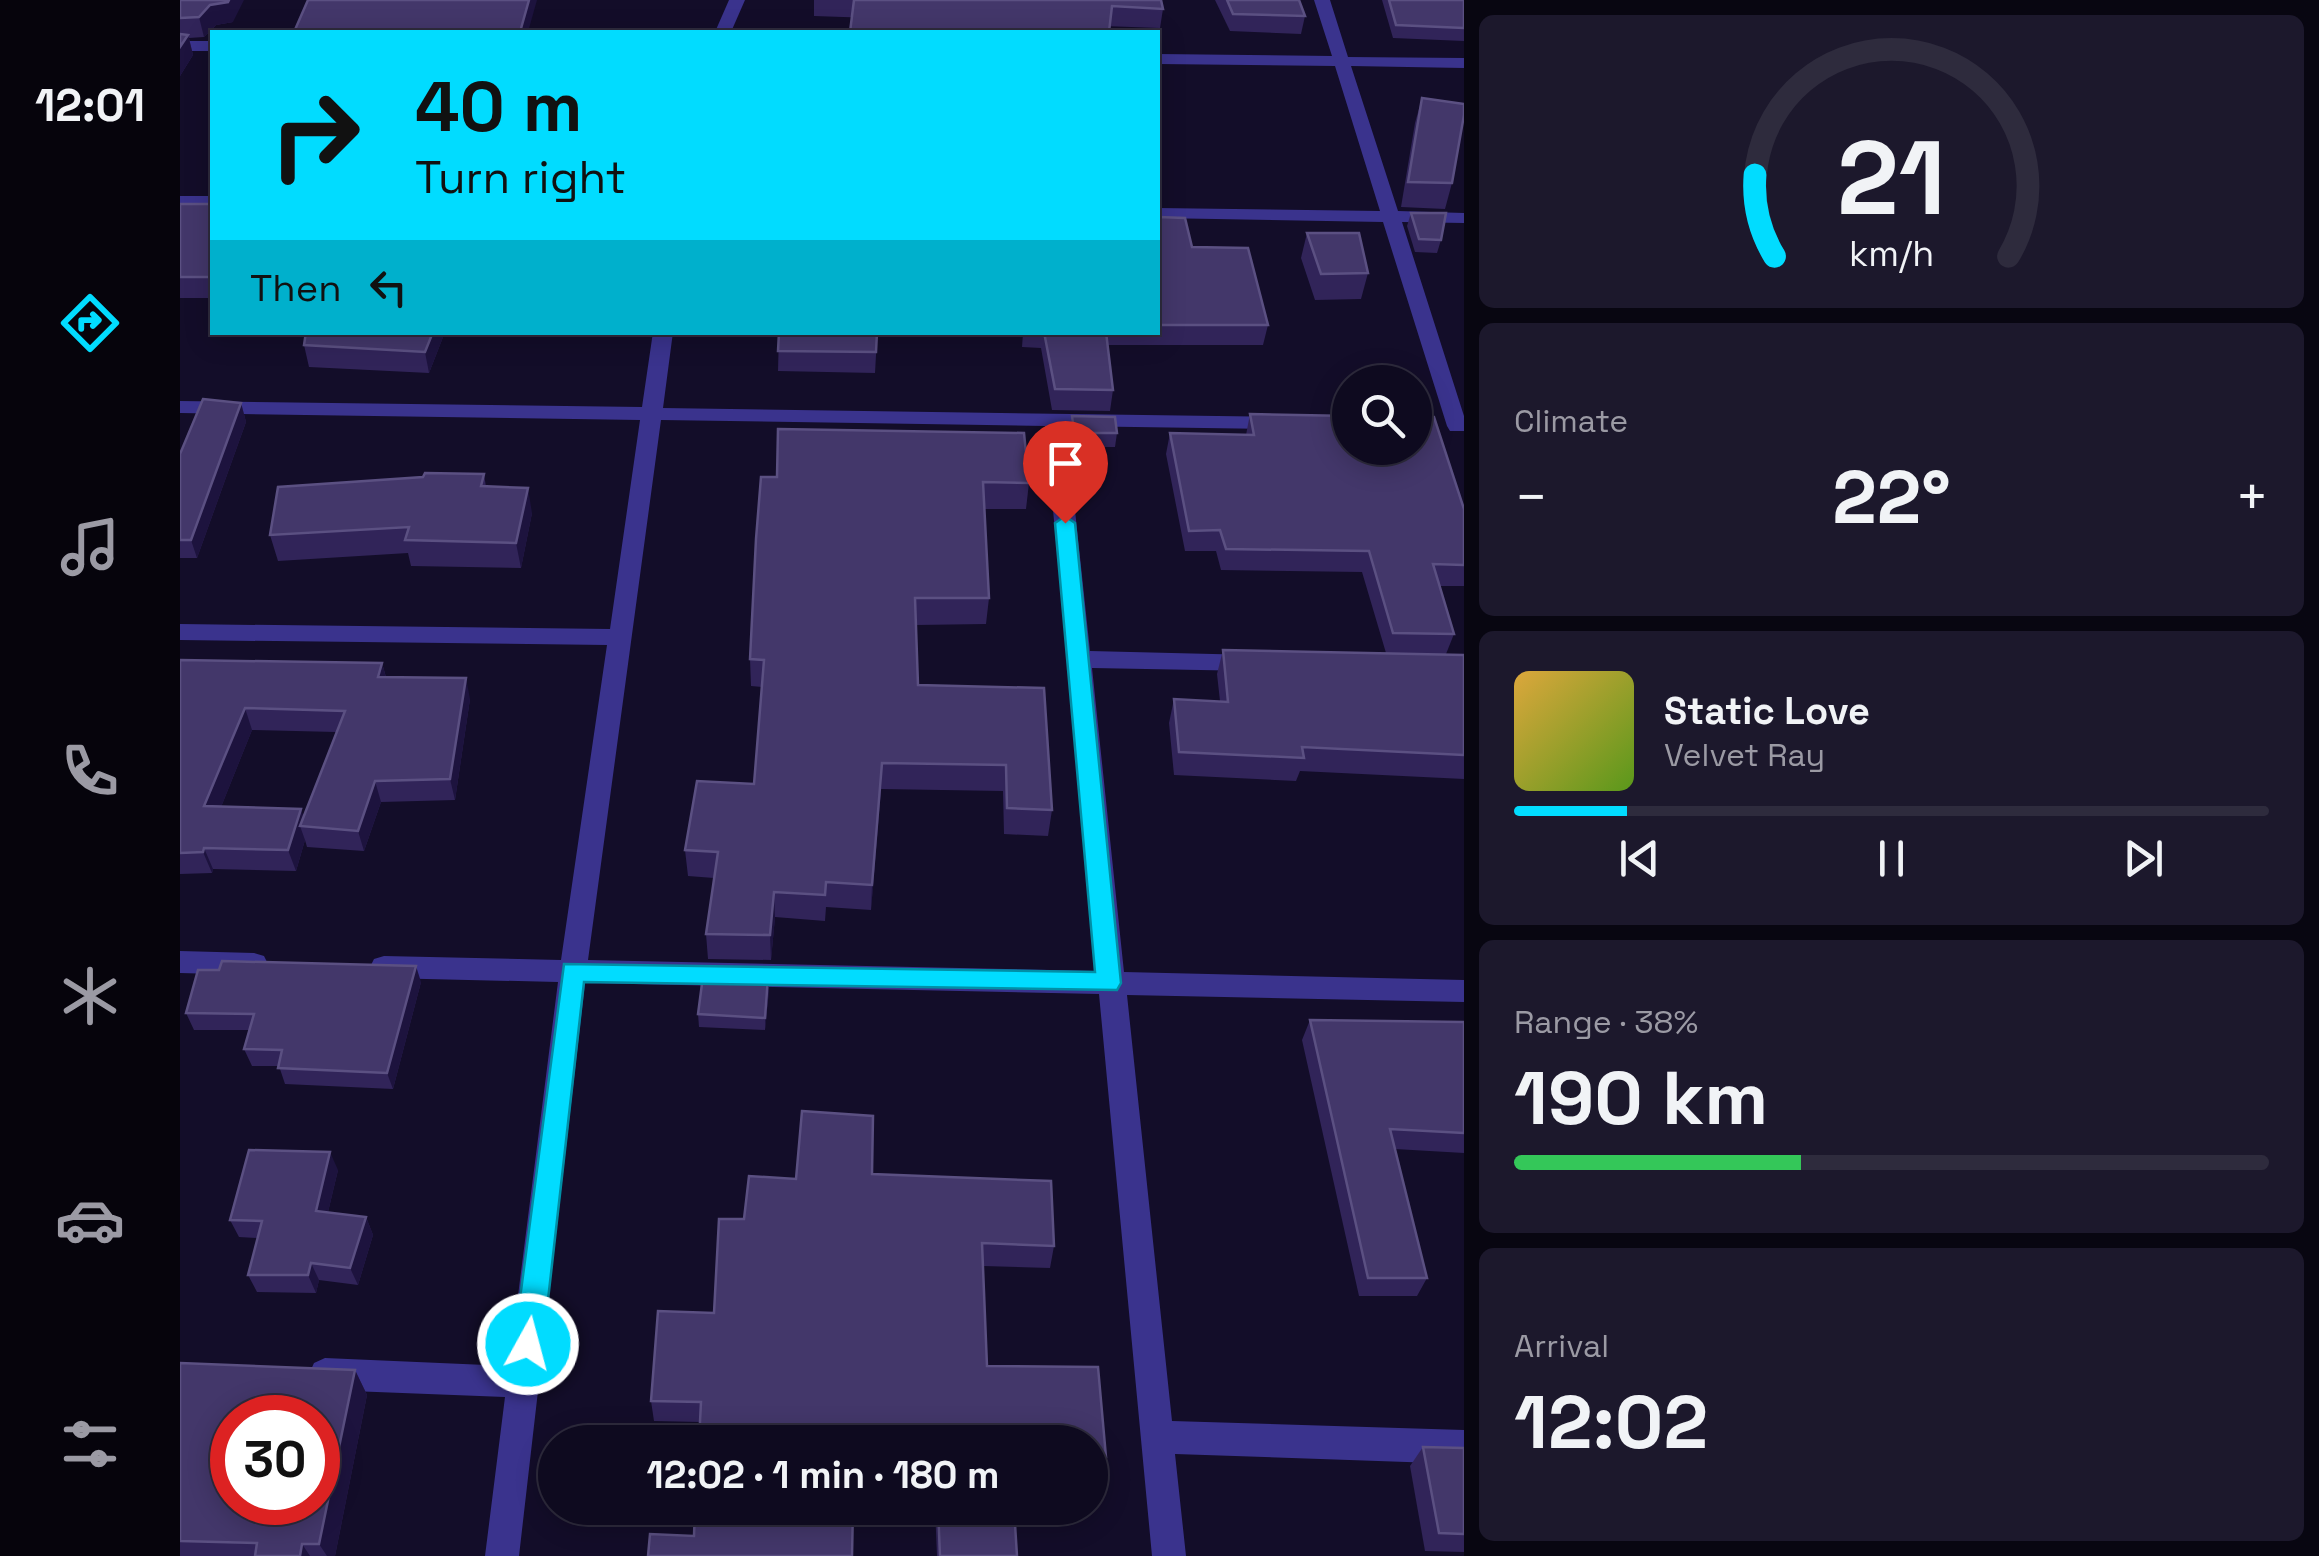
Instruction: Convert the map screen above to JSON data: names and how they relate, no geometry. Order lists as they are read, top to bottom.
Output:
{
  "page": {
    "tabs": "12:01",
    "turn": ["40 m", "Turn right"],
    "then": "Then",
    "tile": [
      "Climate",
      ["Range · 38%", "190 km"],
      ["Arrival", "12:02"]
    ],
    "heat": ["−", "22°", "+"],
    "song": ["Static Love", "Velvet Ray"],
    "limit": "30",
    "trip": "12:02 · 1 min · 180 m",
    "gauge": ["21", "km/h"]
  }
}
